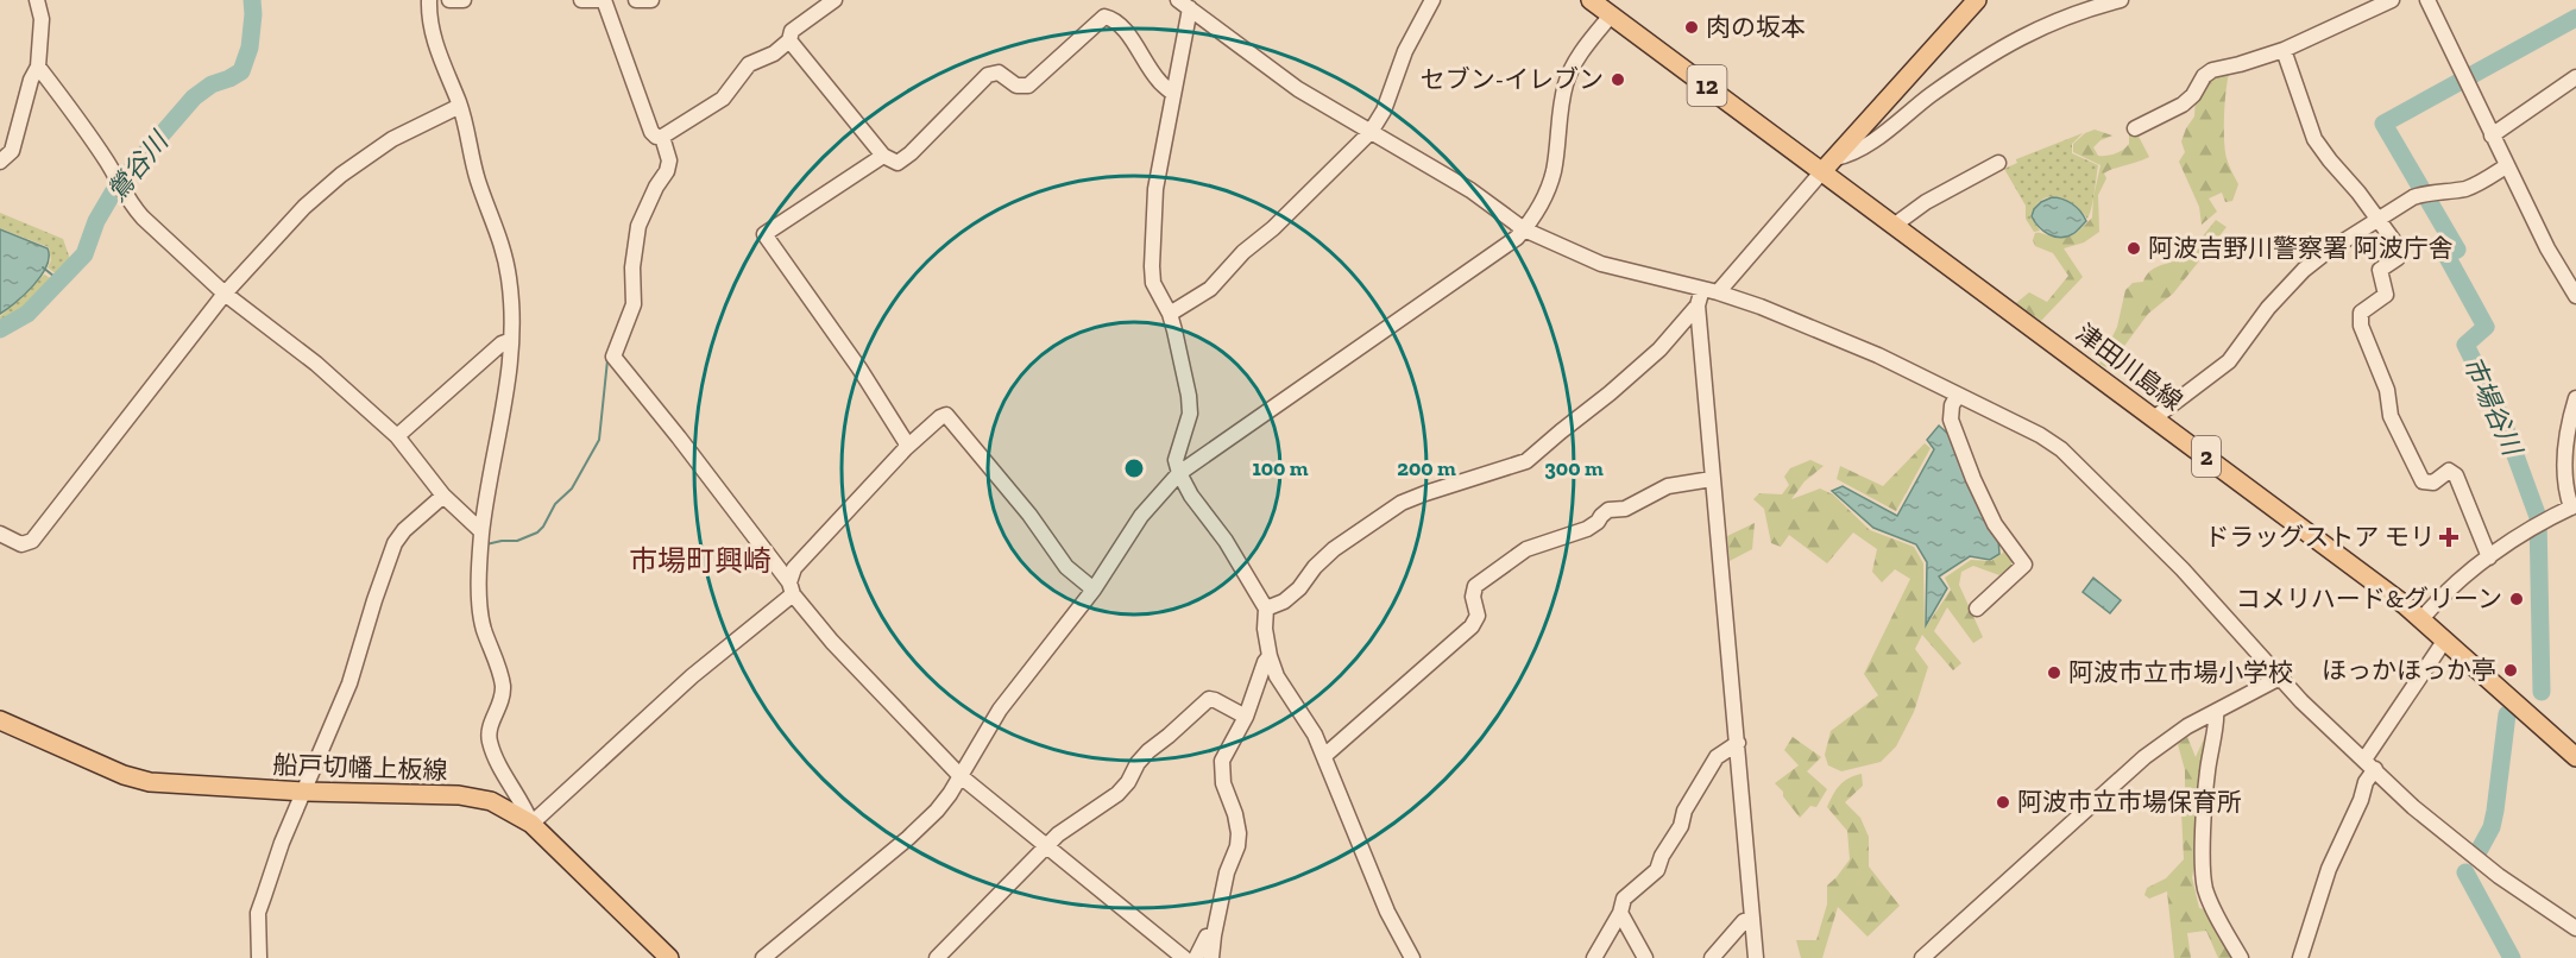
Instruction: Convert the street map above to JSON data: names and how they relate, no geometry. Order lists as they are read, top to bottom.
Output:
{
  "streets": {
    "main road": [
      "12",
      "津田川島線",
      "2",
      "船戸切幡上板線"
    ]
  },
  "crossings": [
    ["12", "津田川島線"]
  ],
  "districts": ["市場町興崎"],
  "water": ["鶯谷川", "市場谷川"],
  "places": {
    "other": [
      "肉の坂本",
      "セブン-イレブン",
      "阿波吉野川警察署 阿波庁舎",
      "コメリハード&グリーン",
      "ほっかほっか亭",
      "阿波市立市場小学校",
      "阿波市立市場保育所"
    ],
    "health": ["ドラッグストア モリ"]
  },
  "rings": ["100 m", "200 m", "300 m"]
}
